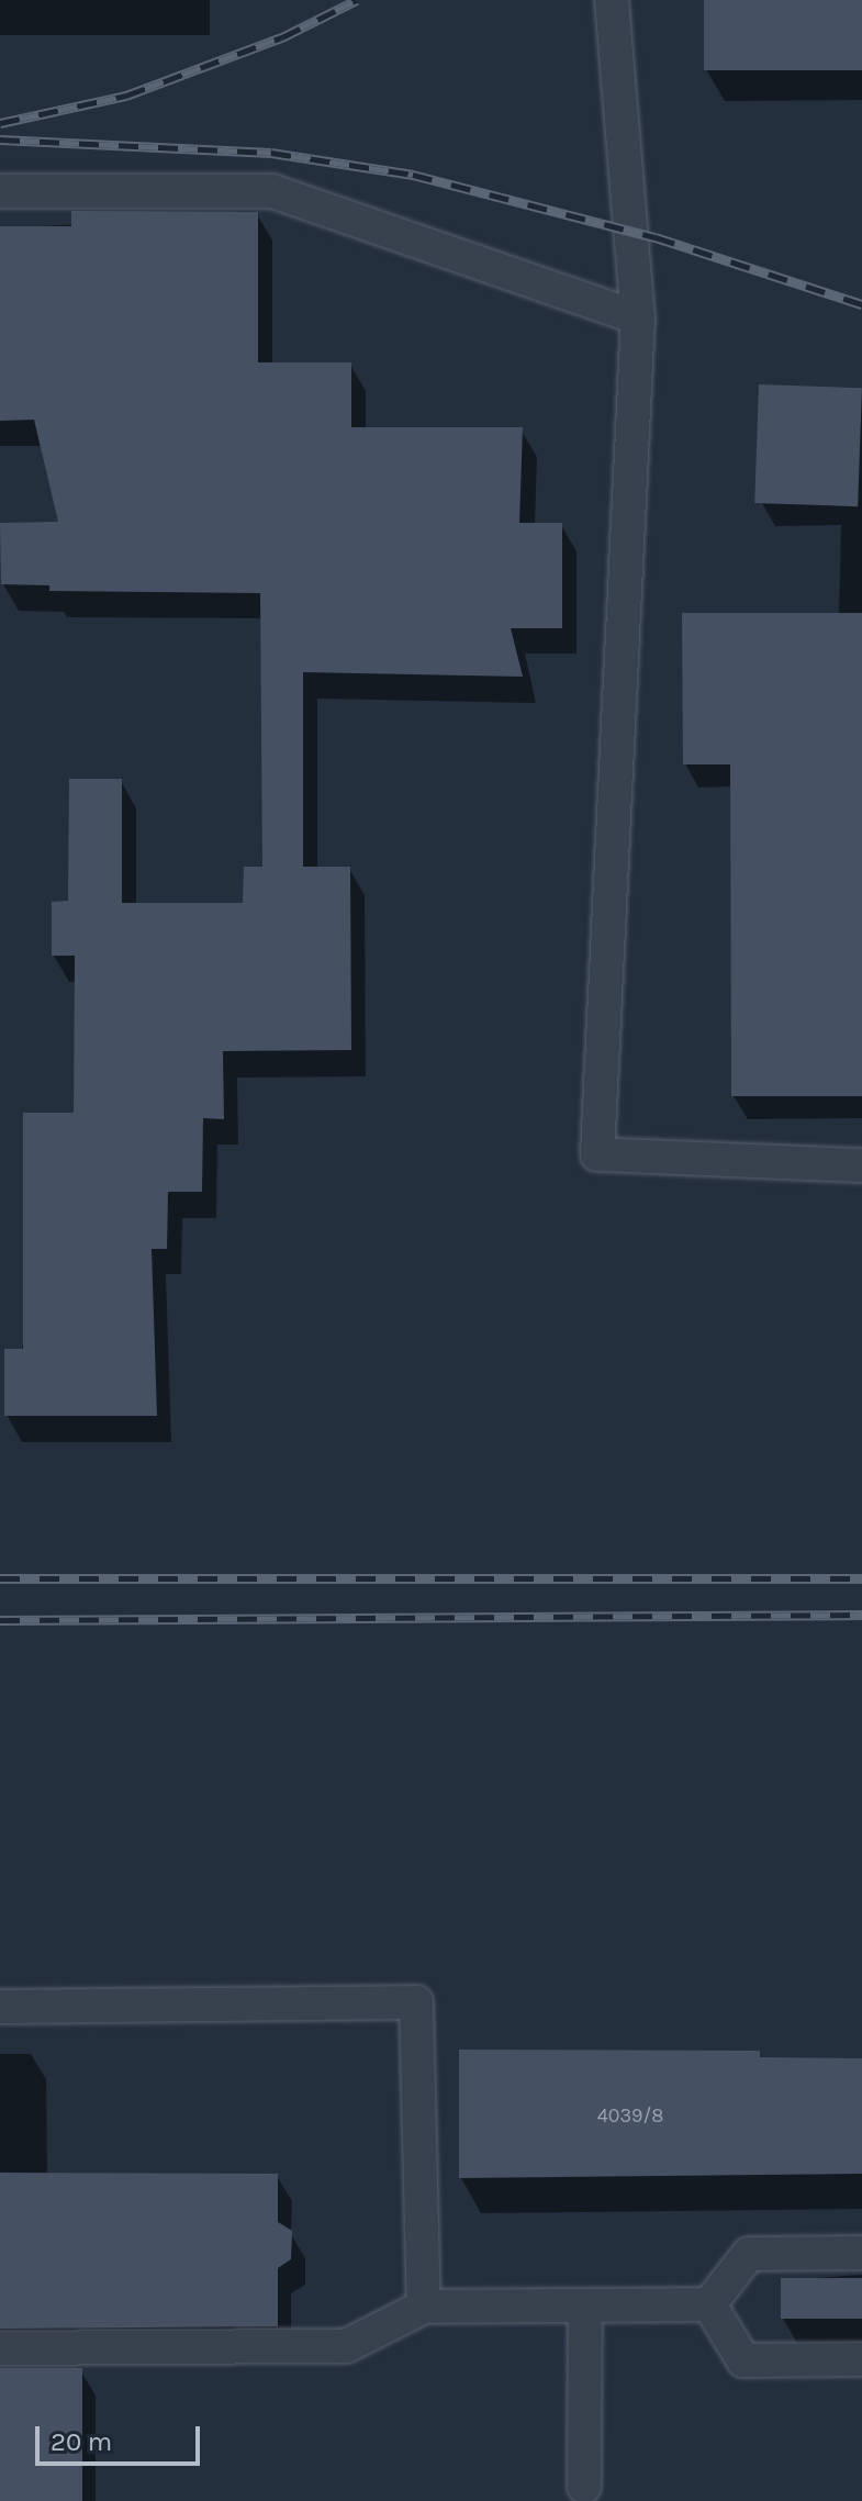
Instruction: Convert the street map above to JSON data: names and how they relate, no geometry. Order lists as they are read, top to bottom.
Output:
{
  "house_numbers": ["4039/8"],
  "scale_bar": "20 m"
}
